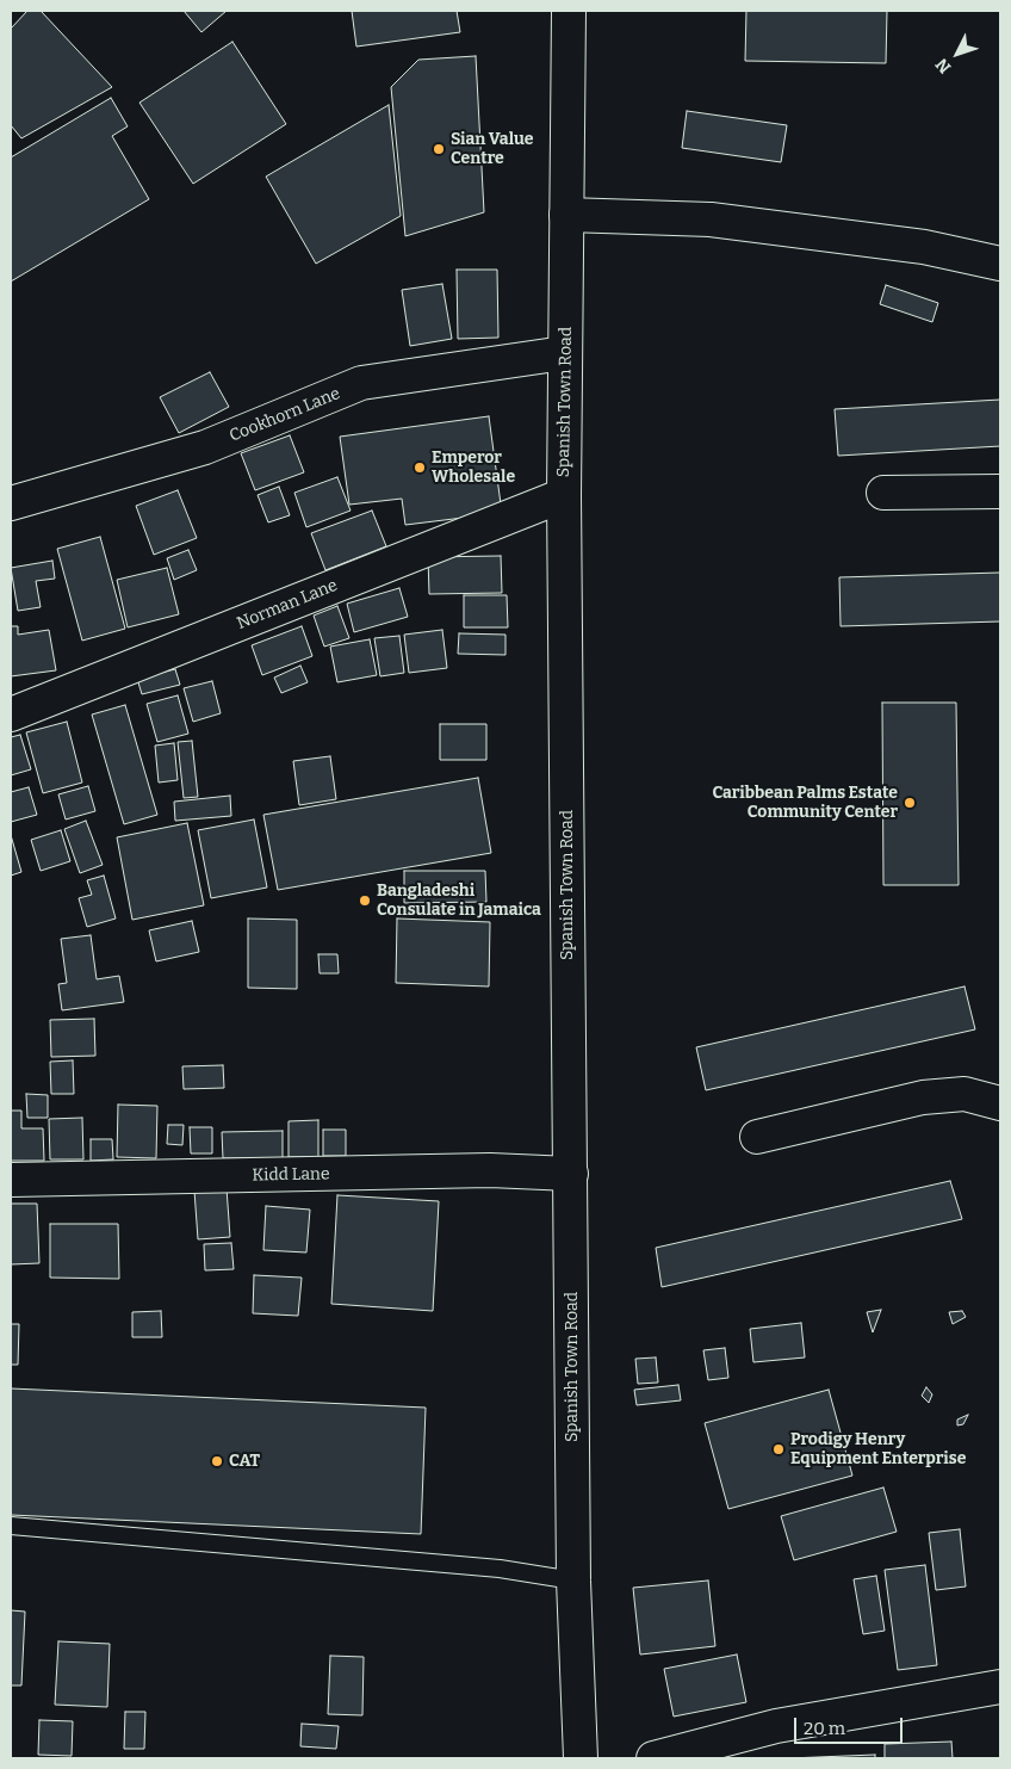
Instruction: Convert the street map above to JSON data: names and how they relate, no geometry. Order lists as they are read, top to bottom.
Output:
{
  "streets": {
    "street": [
      "Spanish Town Road",
      "Cookhorn Lane",
      "Norman Lane",
      "Kidd Lane"
    ]
  },
  "crossings": [
    ["Spanish Town Road", "Cookhorn Lane"],
    ["Spanish Town Road", "Norman Lane"],
    ["Spanish Town Road", "Kidd Lane"]
  ],
  "places": [
    "Sian Value Centre",
    "Emperor Wholesale",
    "Caribbean Palms Estate Community Center",
    "Bangladeshi Consulate in Jamaica",
    "Prodigy Henry Equipment Enterprise",
    "CAT"
  ],
  "scale_bar": "20 m",
  "north": "bottom left"
}
